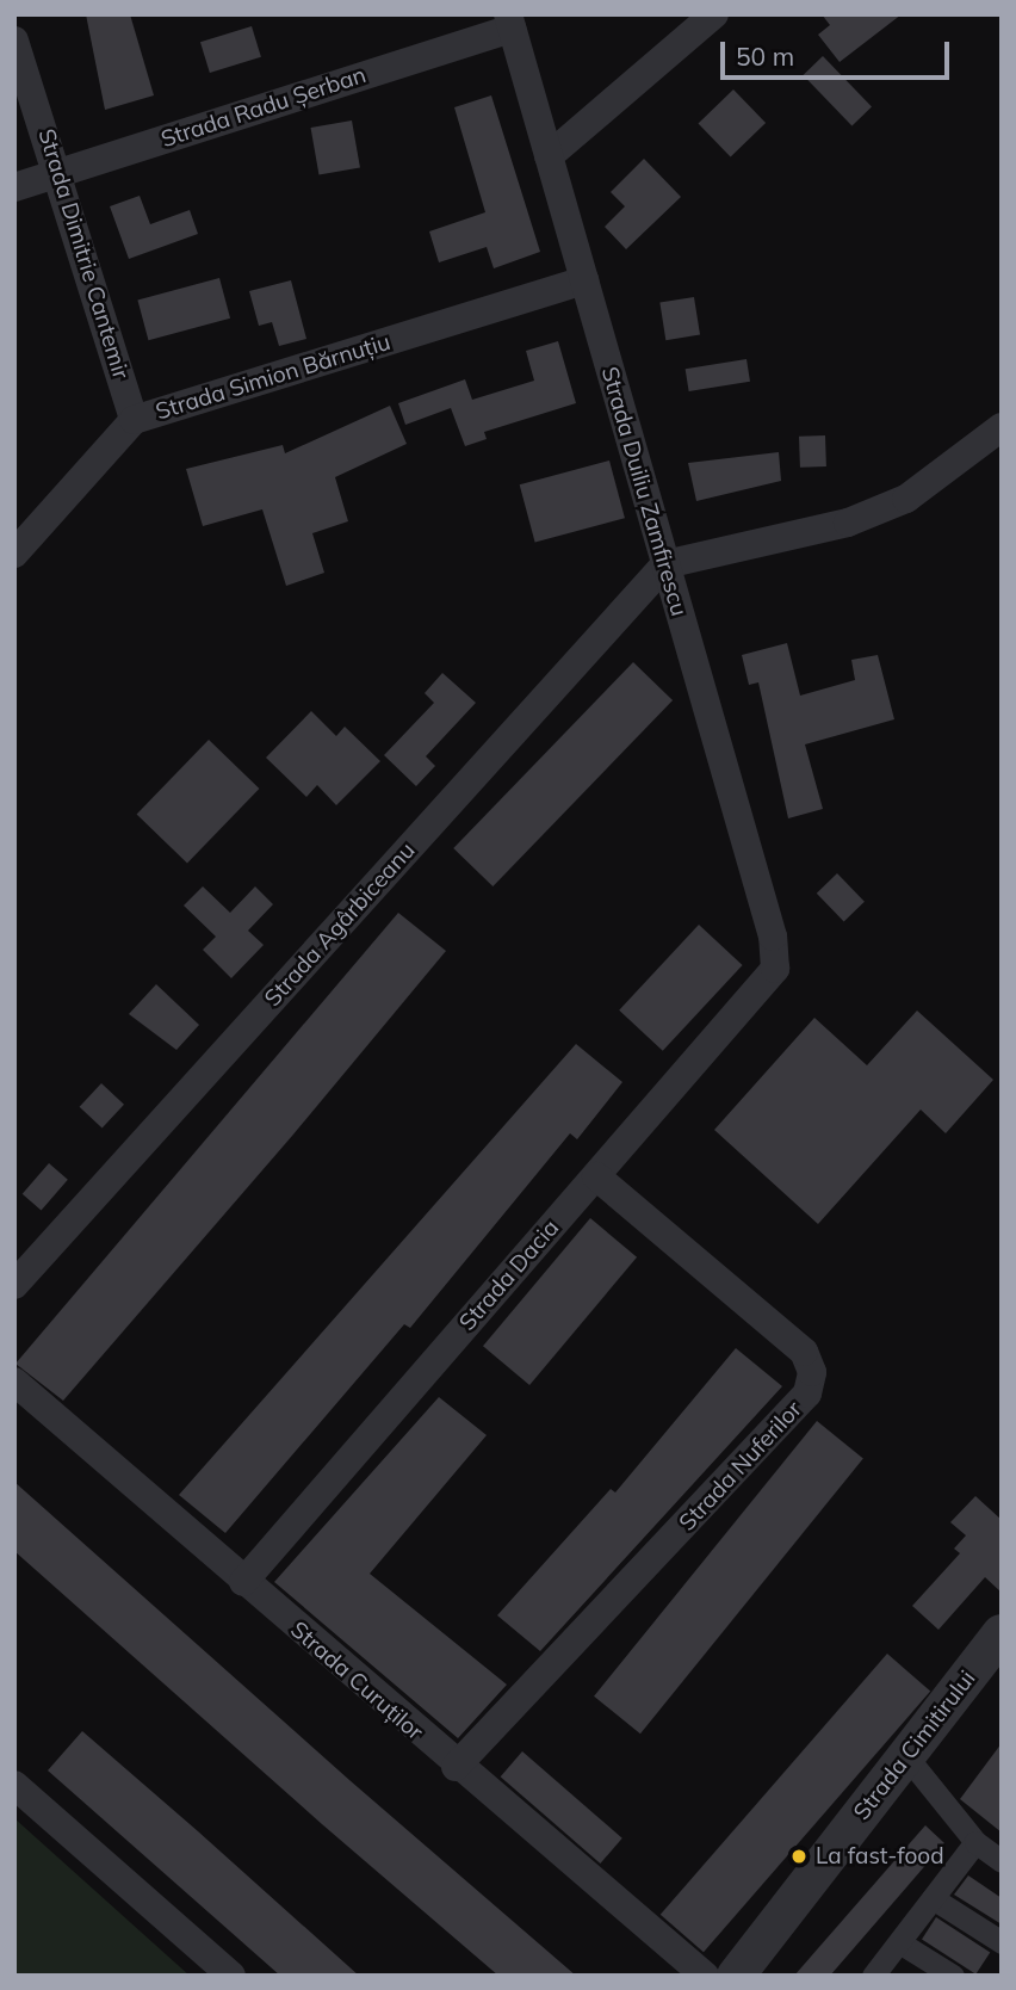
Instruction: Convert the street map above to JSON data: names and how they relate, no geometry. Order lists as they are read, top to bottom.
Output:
{
  "streets": {
    "street": [
      "Strada Radu Șerban",
      "Strada Dimitrie Cantemir",
      "Strada Simion Bărnuțiu",
      "Strada Duiliu Zamfirescu",
      "Strada Agârbiceanu",
      "Strada Dacia",
      "Strada Nuferilor",
      "Strada Curuților",
      "Strada Cimitirului"
    ]
  },
  "crossings": [
    ["Strada Radu Șerban", "Strada Dimitrie Cantemir"],
    ["Strada Radu Șerban", "Strada Duiliu Zamfirescu"],
    ["Strada Dimitrie Cantemir", "Strada Simion Bărnuțiu"],
    ["Strada Simion Bărnuțiu", "Strada Duiliu Zamfirescu"],
    ["Strada Duiliu Zamfirescu", "Strada Agârbiceanu"],
    ["Strada Duiliu Zamfirescu", "Strada Dacia"],
    ["Strada Dacia", "Strada Nuferilor"],
    ["Strada Dacia", "Strada Curuților"],
    ["Strada Nuferilor", "Strada Curuților"]
  ],
  "places": ["La fast-food"],
  "scale_bar": "50 m"
}
